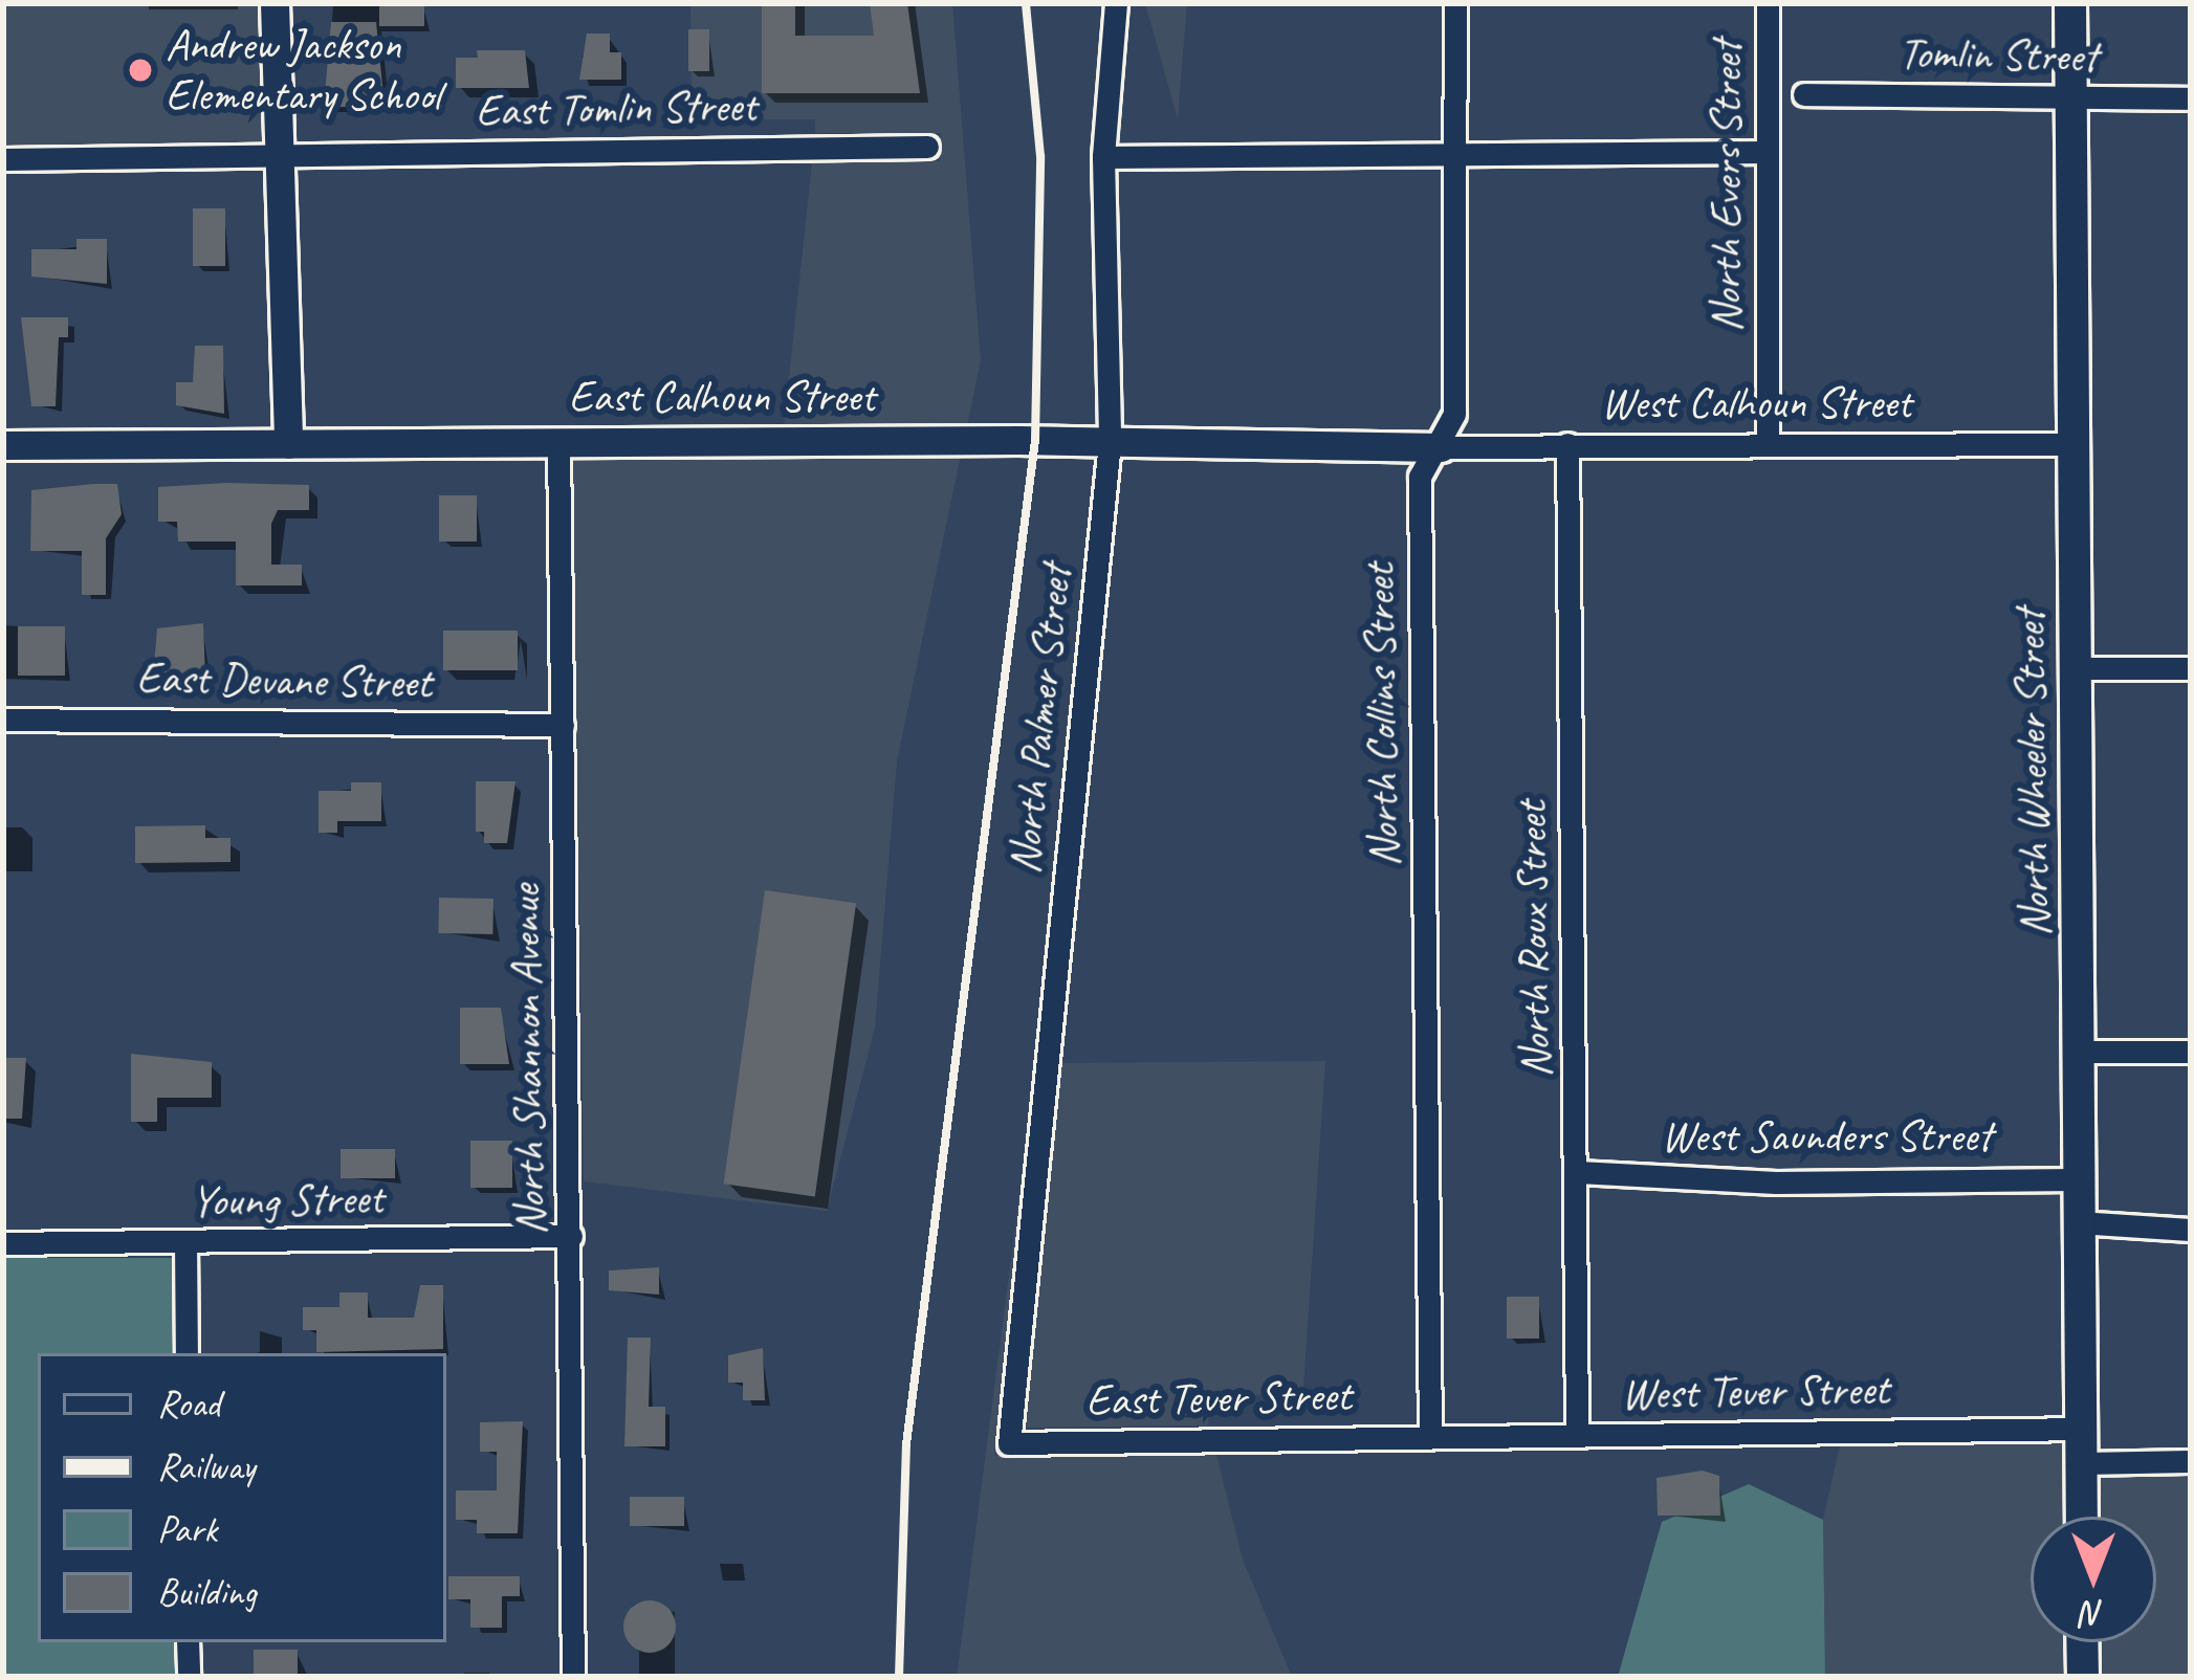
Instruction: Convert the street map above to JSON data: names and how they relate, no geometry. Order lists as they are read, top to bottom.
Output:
{
  "streets": {
    "main road": ["North Wheeler Street"],
    "street": [
      "Tomlin Street",
      "East Tomlin Street",
      "North Evers Street",
      "East Calhoun Street",
      "West Calhoun Street",
      "East Devane Street",
      "North Collins Street",
      "North Palmer Street",
      "North Roux Street",
      "North Shannon Avenue",
      "West Saunders Street",
      "Young Street",
      "West Tever Street",
      "East Tever Street"
    ]
  },
  "crossings": [
    ["Tomlin Street", "North Wheeler Street"],
    ["North Evers Street", "West Calhoun Street"],
    ["East Calhoun Street", "West Calhoun Street"],
    ["East Calhoun Street", "North Collins Street"],
    ["East Calhoun Street", "North Palmer Street"],
    ["East Calhoun Street", "North Shannon Avenue"],
    ["West Calhoun Street", "North Collins Street"],
    ["West Calhoun Street", "North Wheeler Street"],
    ["West Calhoun Street", "North Roux Street"],
    ["East Devane Street", "North Shannon Avenue"],
    ["North Collins Street", "West Tever Street"],
    ["North Collins Street", "East Tever Street"],
    ["North Palmer Street", "East Tever Street"],
    ["North Wheeler Street", "West Saunders Street"],
    ["North Wheeler Street", "West Tever Street"],
    ["North Roux Street", "West Saunders Street"],
    ["North Roux Street", "West Tever Street"],
    ["North Shannon Avenue", "Young Street"],
    ["West Tever Street", "East Tever Street"]
  ],
  "places": ["Andrew Jackson Elementary School"],
  "legend": [
    "Road",
    "Railway",
    "Park",
    "Building"
  ],
  "north": "bottom"
}
